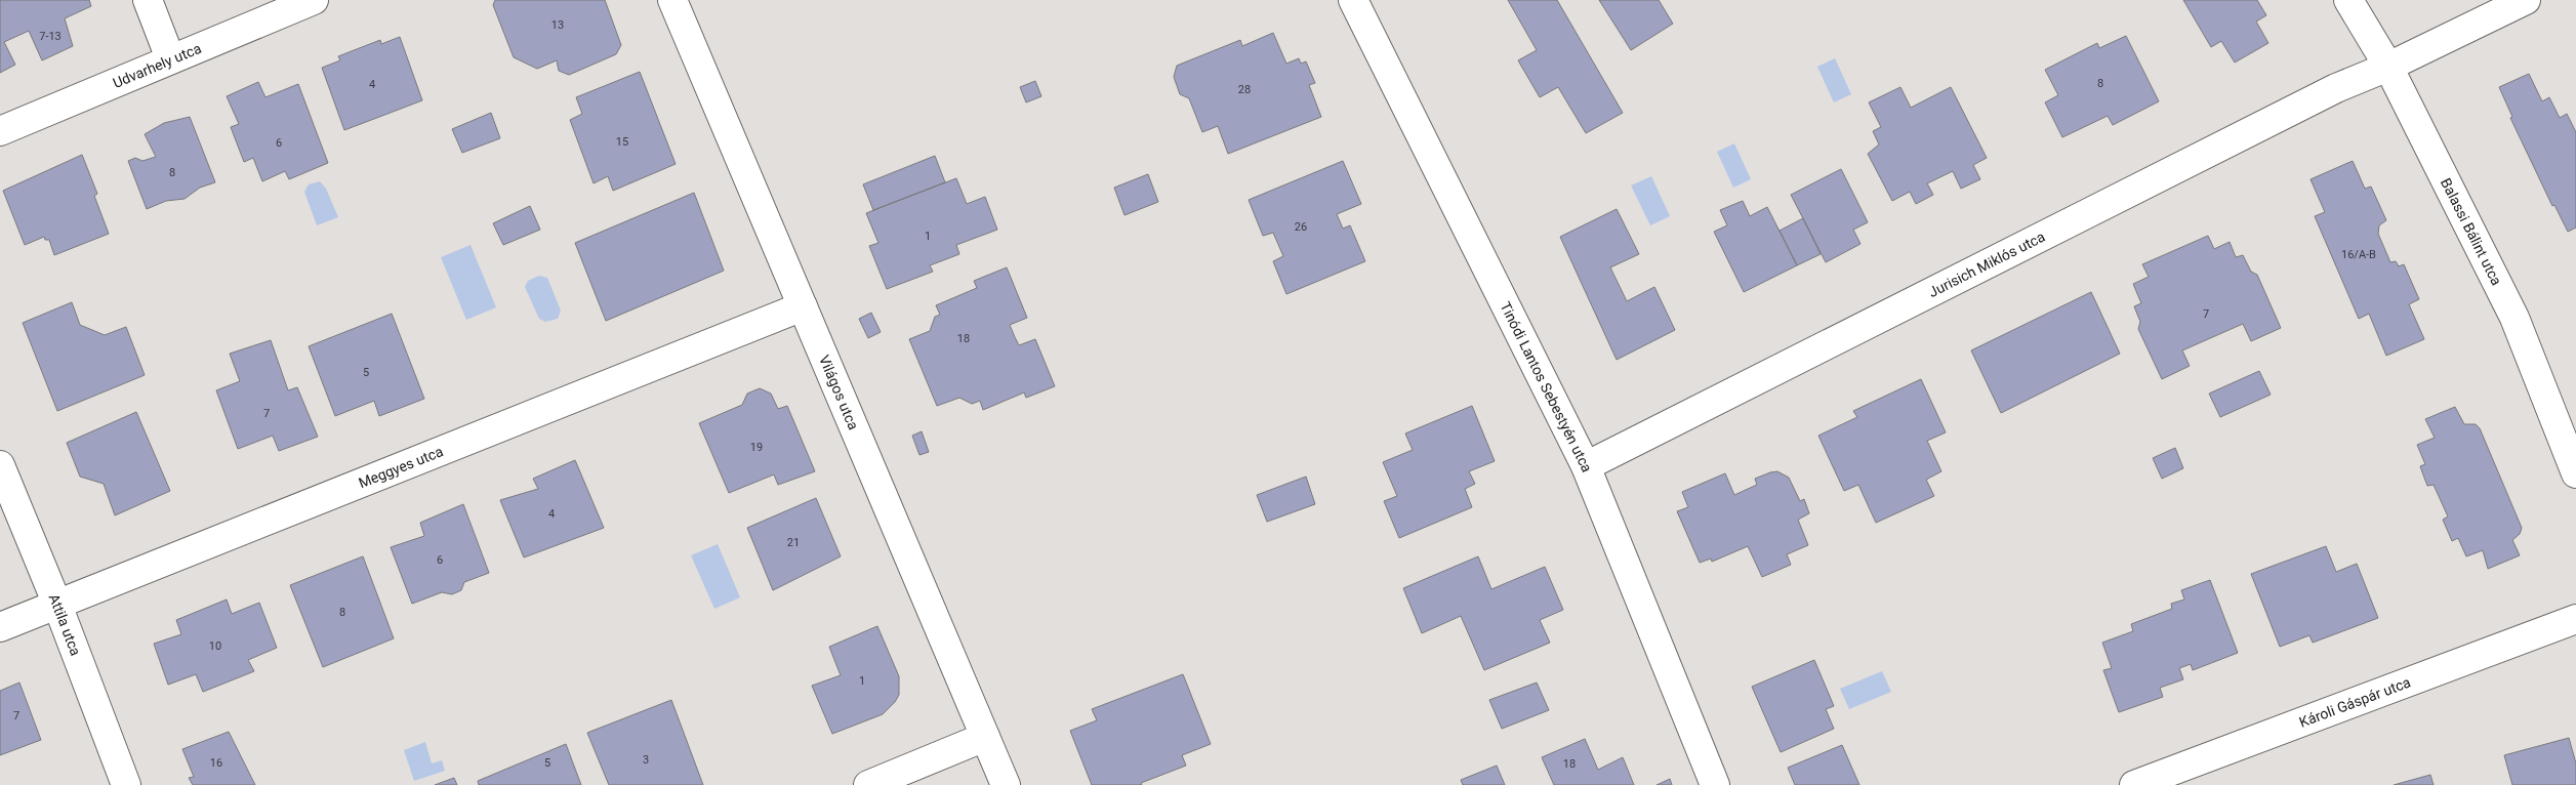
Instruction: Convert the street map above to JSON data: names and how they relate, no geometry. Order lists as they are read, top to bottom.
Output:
{
  "streets": {
    "street": [
      "Udvarhely utca",
      "Balassi Bálint utca",
      "Jurisich Miklós utca",
      "Tinódi Lantos Sebestyén utca",
      "Világos utca",
      "Meggyes utca",
      "Attila utca",
      "Károli Gáspár utca"
    ]
  },
  "crossings": [
    ["Balassi Bálint utca", "Jurisich Miklós utca"],
    ["Jurisich Miklós utca", "Tinódi Lantos Sebestyén utca"],
    ["Világos utca", "Meggyes utca"],
    ["Meggyes utca", "Attila utca"]
  ],
  "house_numbers": [
    "13",
    "7-13",
    "8",
    "4",
    "28",
    "15",
    "6",
    "8",
    "26",
    "1",
    "16/A-B",
    "7",
    "18",
    "5",
    "7",
    "19",
    "4",
    "21",
    "6",
    "8",
    "10",
    "1",
    "7",
    "3",
    "16",
    "5",
    "18"
  ]
}
